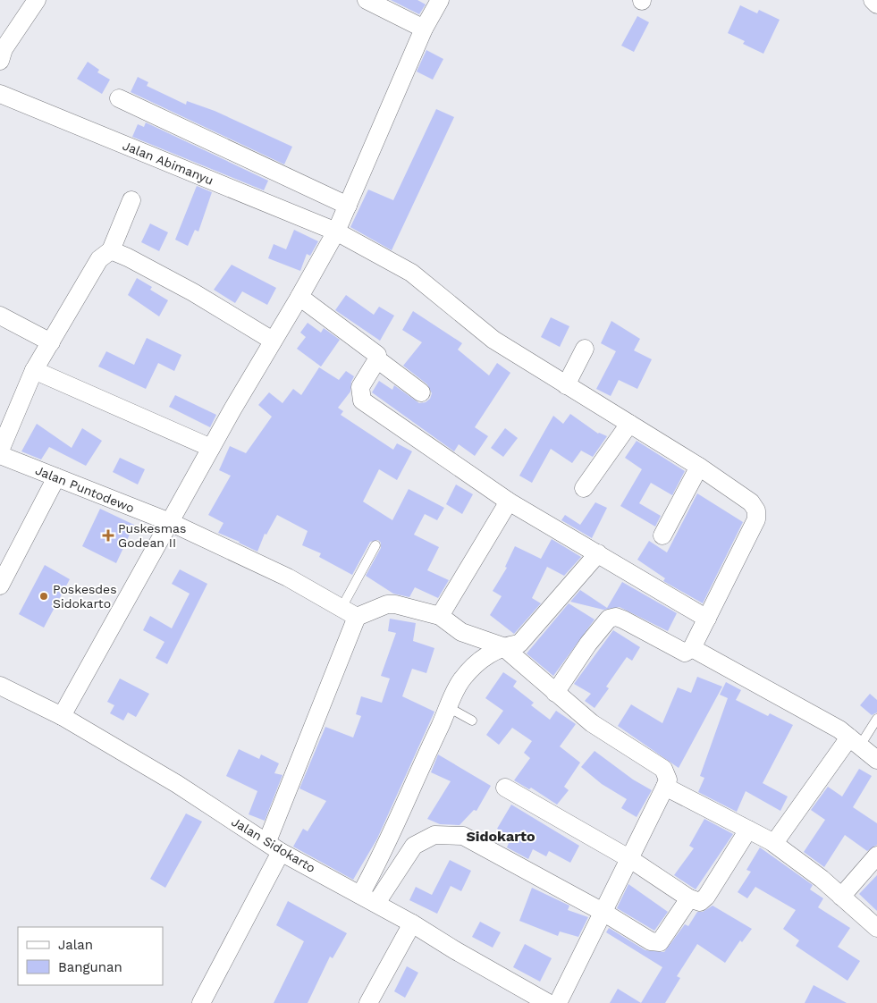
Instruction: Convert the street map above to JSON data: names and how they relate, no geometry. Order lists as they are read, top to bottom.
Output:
{
  "streets": {
    "street": ["Jalan Abimanyu", "Jalan Puntodewo", "Jalan Sidokarto"]
  },
  "districts": ["Sidokarto"],
  "places": {
    "health": ["Puskesmas Godean II"],
    "other": ["Poskesdes Sidokarto"]
  },
  "legend": ["Jalan", "Bangunan"]
}
